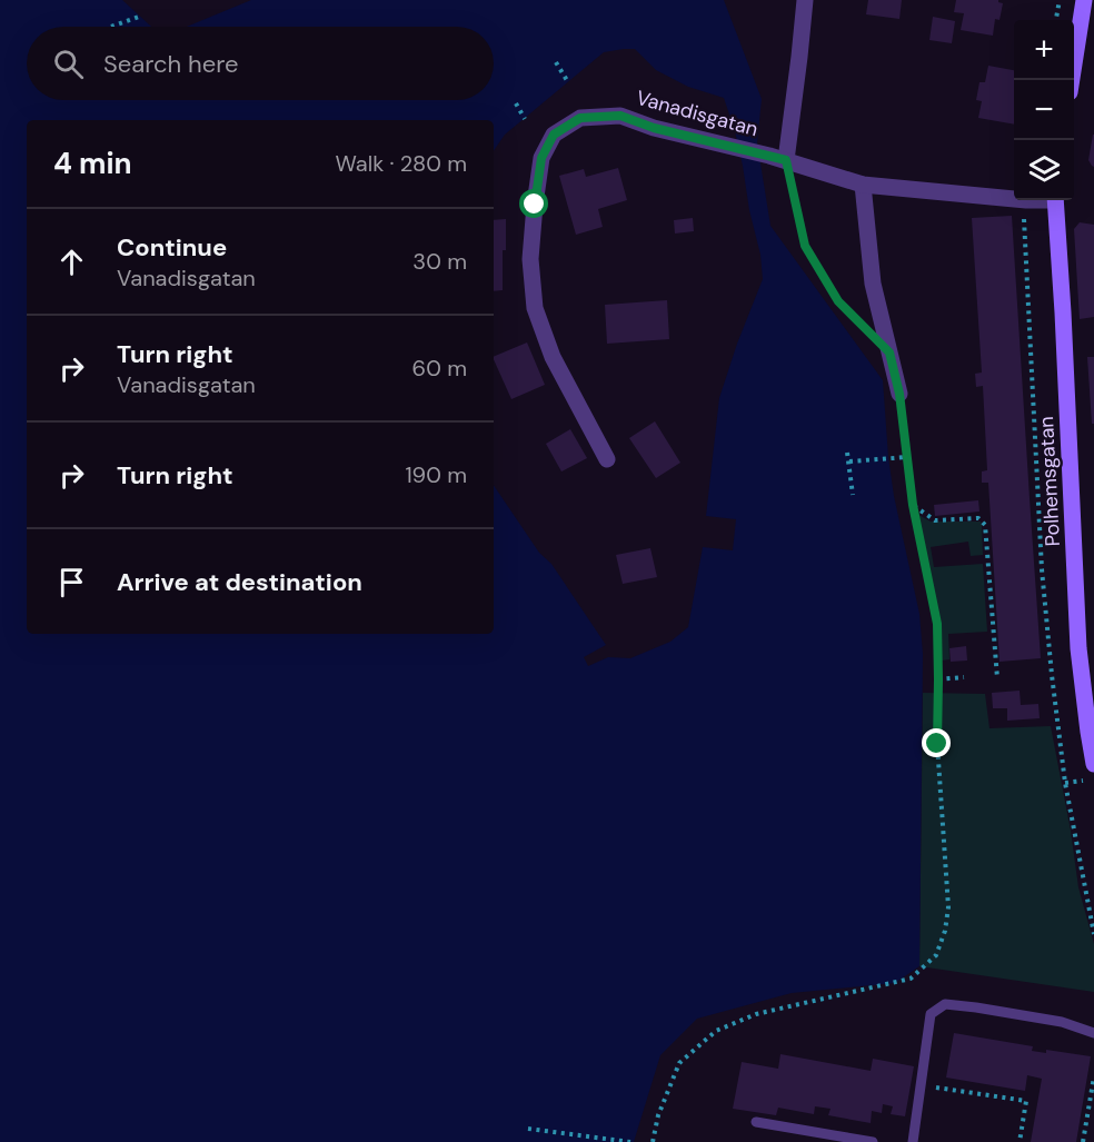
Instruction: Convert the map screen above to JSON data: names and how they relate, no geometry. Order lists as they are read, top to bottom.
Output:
{
  "streets": {
    "street": ["Vanadisgatan", "Polhemsgatan"]
  },
  "page": {
    "map_buttons": ["+", "−"],
    "search": "Search here",
    "heading": ["4 min", "Walk · 280 m"],
    "list": [
      ["Continue", "Vanadisgatan", "30 m"],
      ["Turn right", "Vanadisgatan", "60 m"],
      ["Turn right", "190 m"],
      "Arrive at destination"
    ]
  }
}
